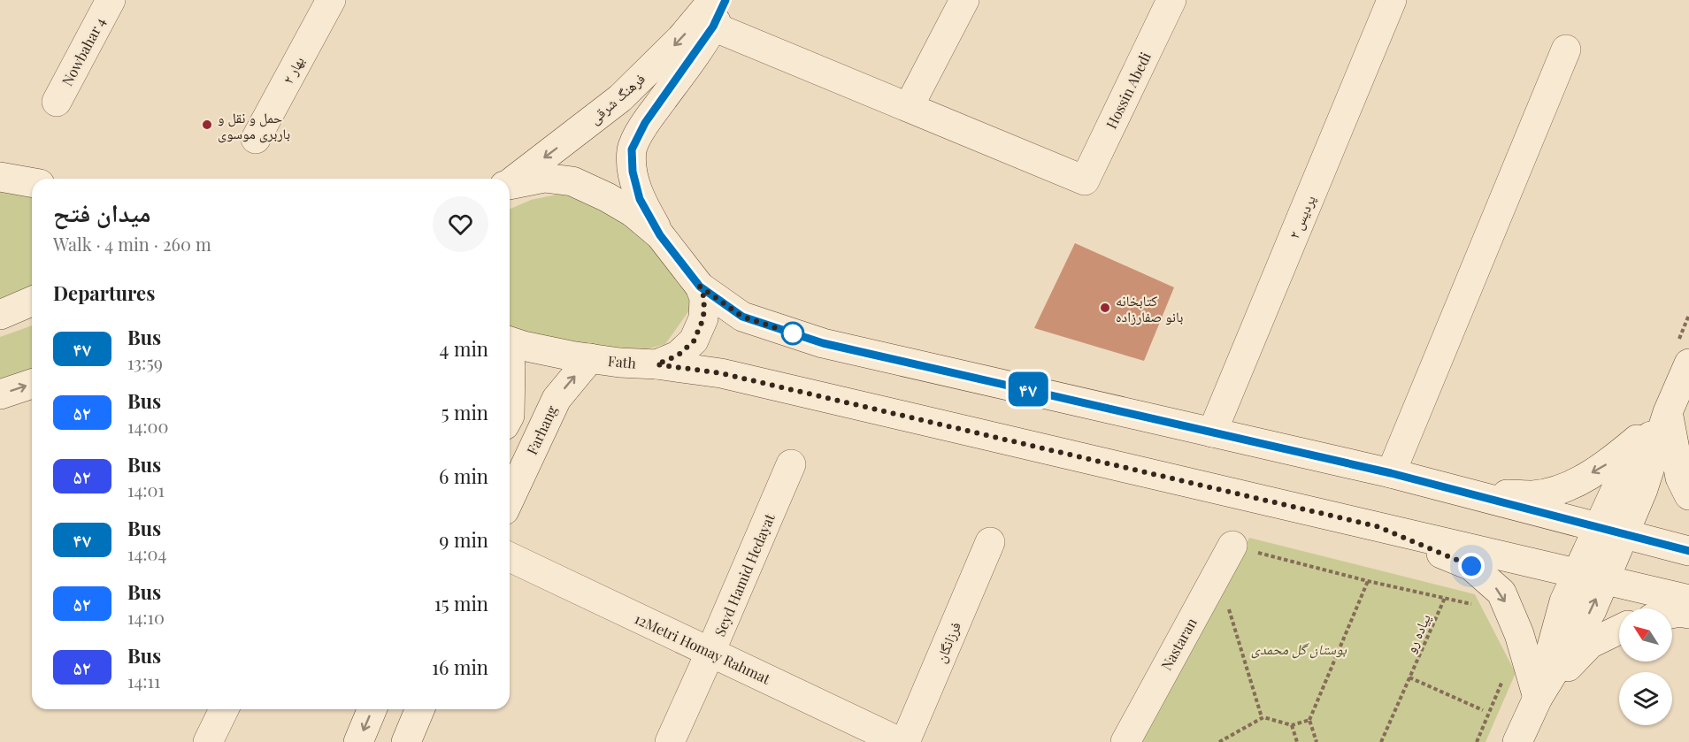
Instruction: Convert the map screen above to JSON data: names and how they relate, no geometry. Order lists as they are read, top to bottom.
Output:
{
  "streets": {
    "street": [
      "Nowbahar 4",
      "بهار ۲",
      "Hossin Abedi",
      "فرهنگ شرقی",
      "پردیس ۲",
      "Fath",
      "Farhang",
      "Seyd Hamid Hedayat",
      "فرزانگان",
      "Nastaran",
      "12Metri Homay Rahmat"
    ],
    "path": ["پیاده رو"]
  },
  "crossings": [
    ["فرهنگ شرقی", "Fath"],
    ["Fath", "Farhang"],
    ["Seyd Hamid Hedayat", "12Metri Homay Rahmat"]
  ],
  "one_way": ["فرهنگ شرقی", "Farhang"],
  "parks": ["بوستان گل محمدی"],
  "places": ["حمل و نقل و باربری موسوی", "کتابخانه بانو صفارزاده"],
  "lines": ["bus line ۴۷"],
  "north": "top left",
  "page": {
    "on_map": "۴۷",
    "heading": [
      ["میدان فتح", "Walk · 4 min · 260 m"],
      "Departures"
    ],
    "list": [
      {
        "mark": "۴۷",
        "name": "Bus",
        "note": "13:59",
        "value": "4 min"
      },
      {
        "mark": "۵۲",
        "name": "Bus",
        "note": "14:00",
        "value": "5 min"
      },
      {
        "mark": "۵۲",
        "name": "Bus",
        "note": "14:01",
        "value": "6 min"
      },
      {
        "mark": "۴۷",
        "name": "Bus",
        "note": "14:04",
        "value": "9 min"
      },
      {
        "mark": "۵۲",
        "name": "Bus",
        "note": "14:10",
        "value": "15 min"
      },
      {
        "mark": "۵۲",
        "name": "Bus",
        "note": "14:11",
        "value": "16 min"
      }
    ]
  }
}
